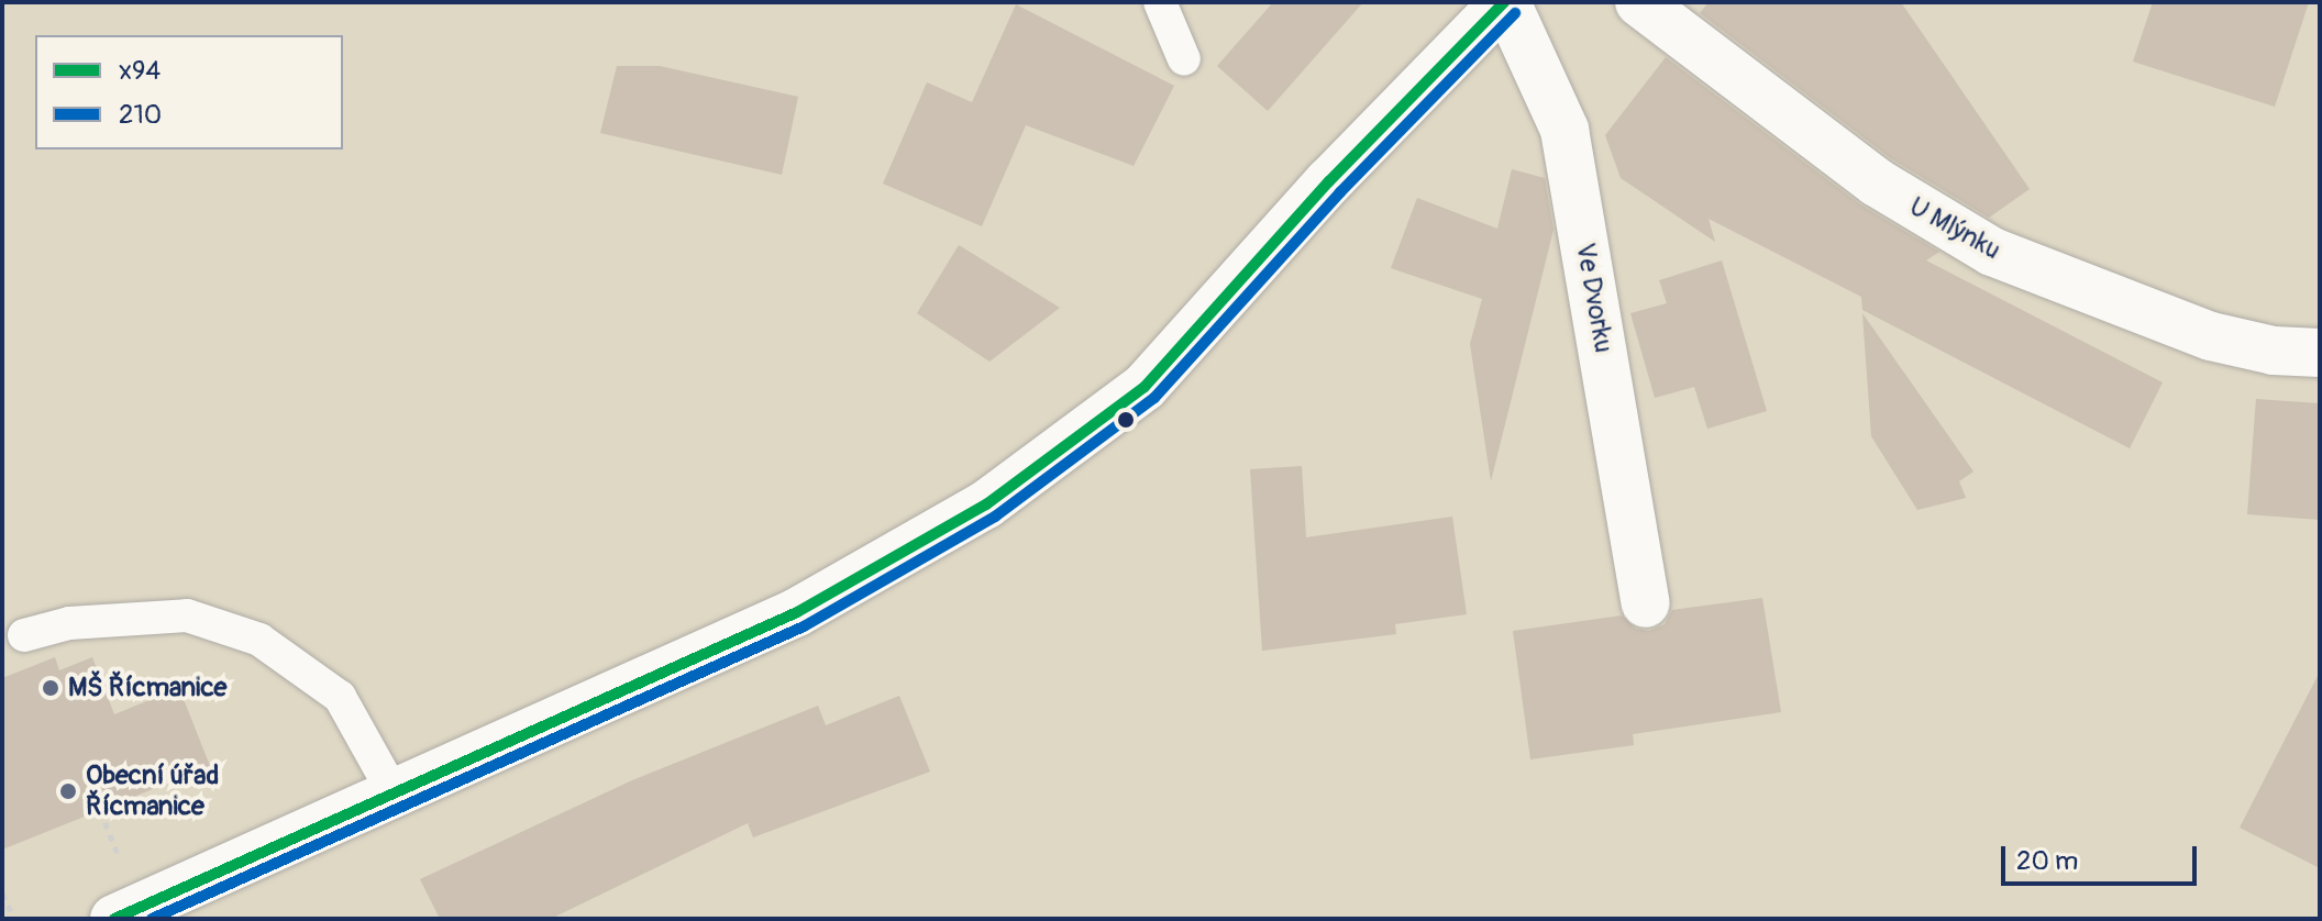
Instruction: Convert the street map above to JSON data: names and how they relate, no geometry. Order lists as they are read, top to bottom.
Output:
{
  "streets": {
    "main road": ["U Mlýnku", "Ve Dvorku"]
  },
  "places": ["MŠ Řícmanice", "Obecní úřad Řícmanice"],
  "lines": ["transit line x94", "transit line 210"],
  "legend": ["x94", "210"],
  "scale_bar": "20 m"
}
